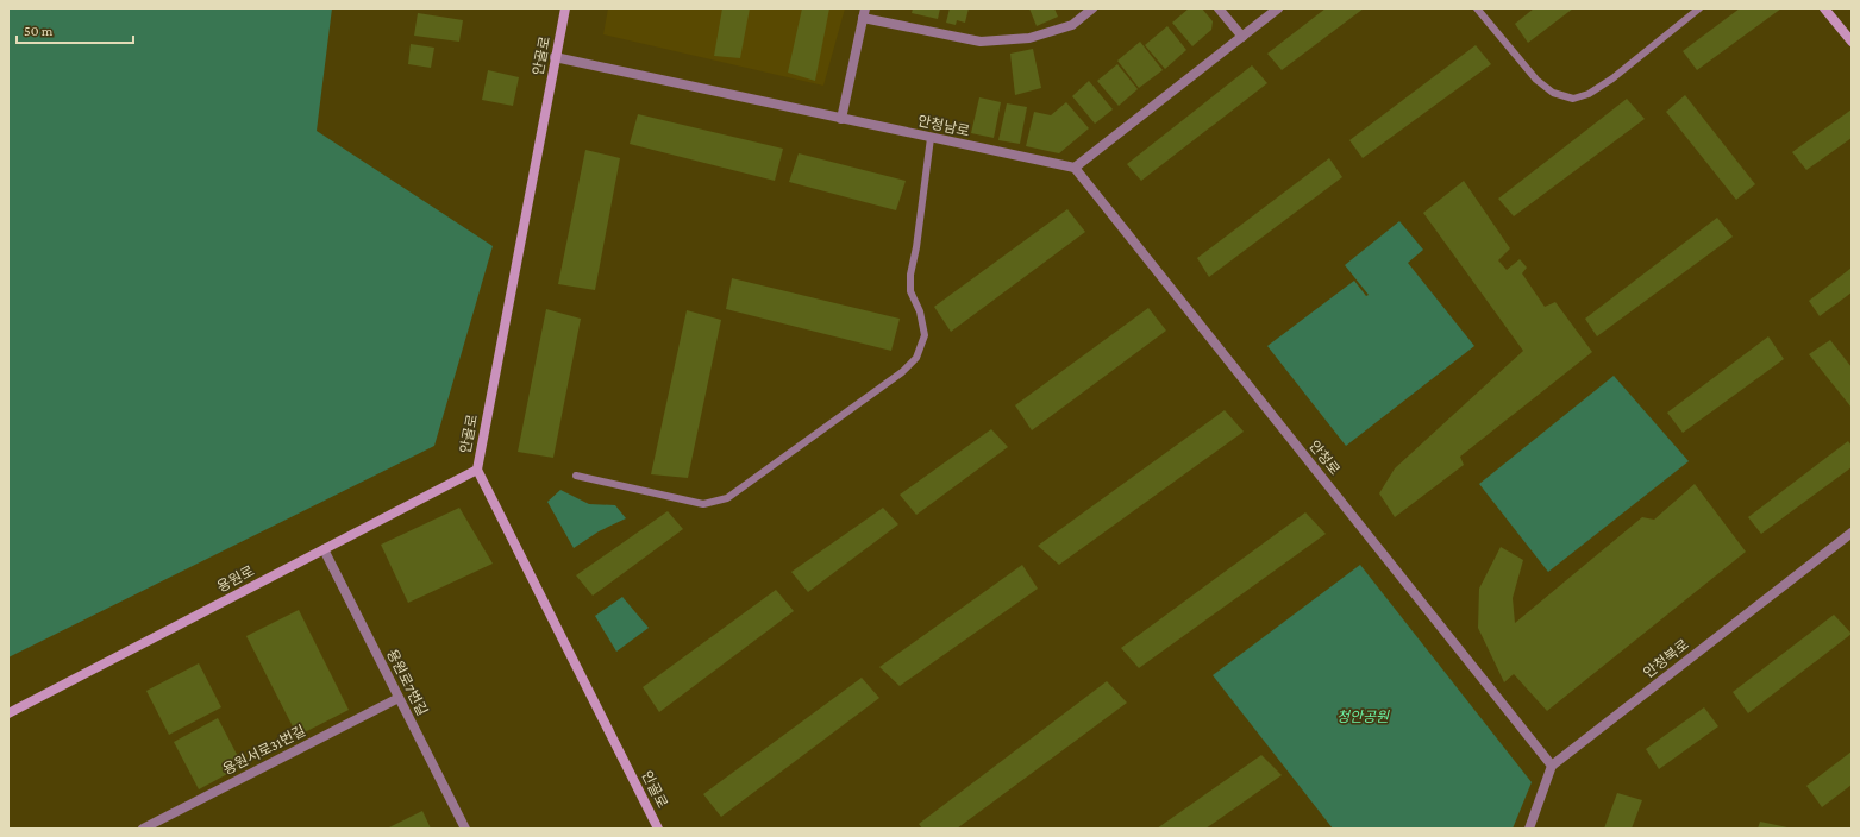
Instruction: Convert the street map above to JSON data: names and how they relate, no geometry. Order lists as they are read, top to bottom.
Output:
{
  "streets": {
    "main road": ["안골로", "용원로"],
    "street": [
      "안청남로",
      "안청로",
      "안청북로",
      "용원로7번길",
      "용원서로31번길"
    ]
  },
  "crossings": [
    ["안골로", "안청남로"],
    ["안골로", "용원로"],
    ["안청남로", "안청로"],
    ["안청로", "안청북로"],
    ["용원로", "용원로7번길"],
    ["용원로7번길", "용원서로31번길"]
  ],
  "parks": ["청안공원"],
  "scale_bar": "50 m"
}
